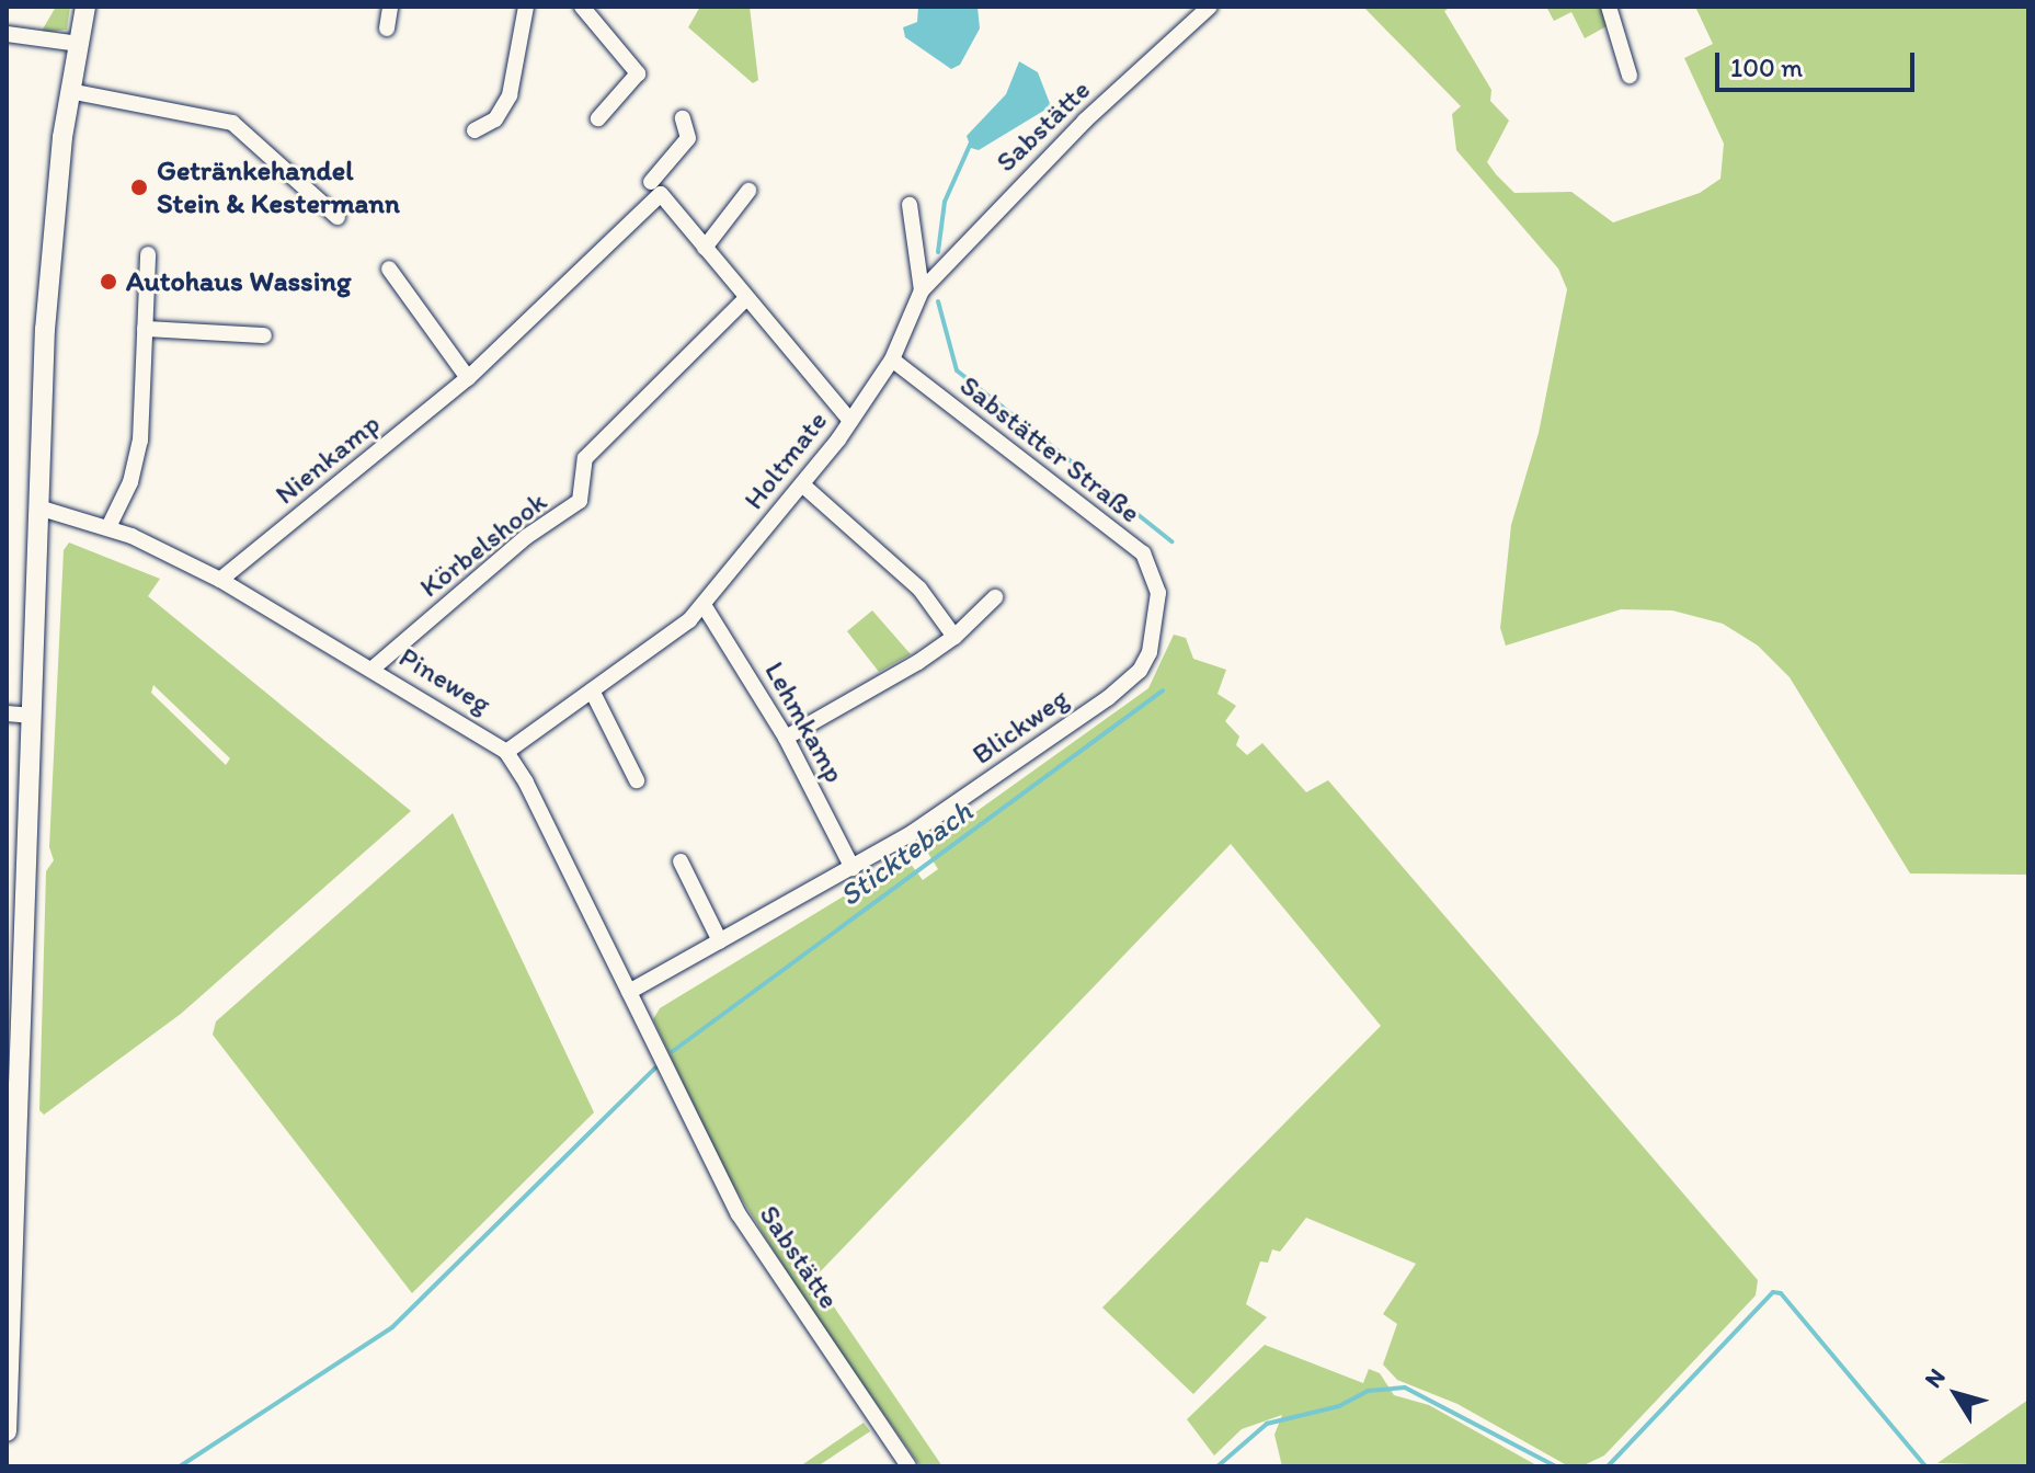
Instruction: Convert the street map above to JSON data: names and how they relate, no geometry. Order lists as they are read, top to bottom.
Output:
{
  "streets": {
    "street": [
      "Sabstätte",
      "Sabstätter Straße",
      "Nienkamp",
      "Holtmate",
      "Körbelshook",
      "Pineweg",
      "Lehmkamp",
      "Blickweg"
    ]
  },
  "crossings": [
    ["Sabstätte", "Holtmate"],
    ["Sabstätte", "Pineweg"],
    ["Sabstätter Straße", "Holtmate"],
    ["Sabstätter Straße", "Blickweg"],
    ["Nienkamp", "Pineweg"],
    ["Holtmate", "Pineweg"],
    ["Holtmate", "Lehmkamp"],
    ["Körbelshook", "Pineweg"],
    ["Pineweg", "Blickweg"],
    ["Lehmkamp", "Blickweg"]
  ],
  "water": ["Sticktebach"],
  "places": ["Getränkehandel Stein & Kestermann", "Autohaus Wassing"],
  "scale_bar": "100 m",
  "north": "top left"
}
